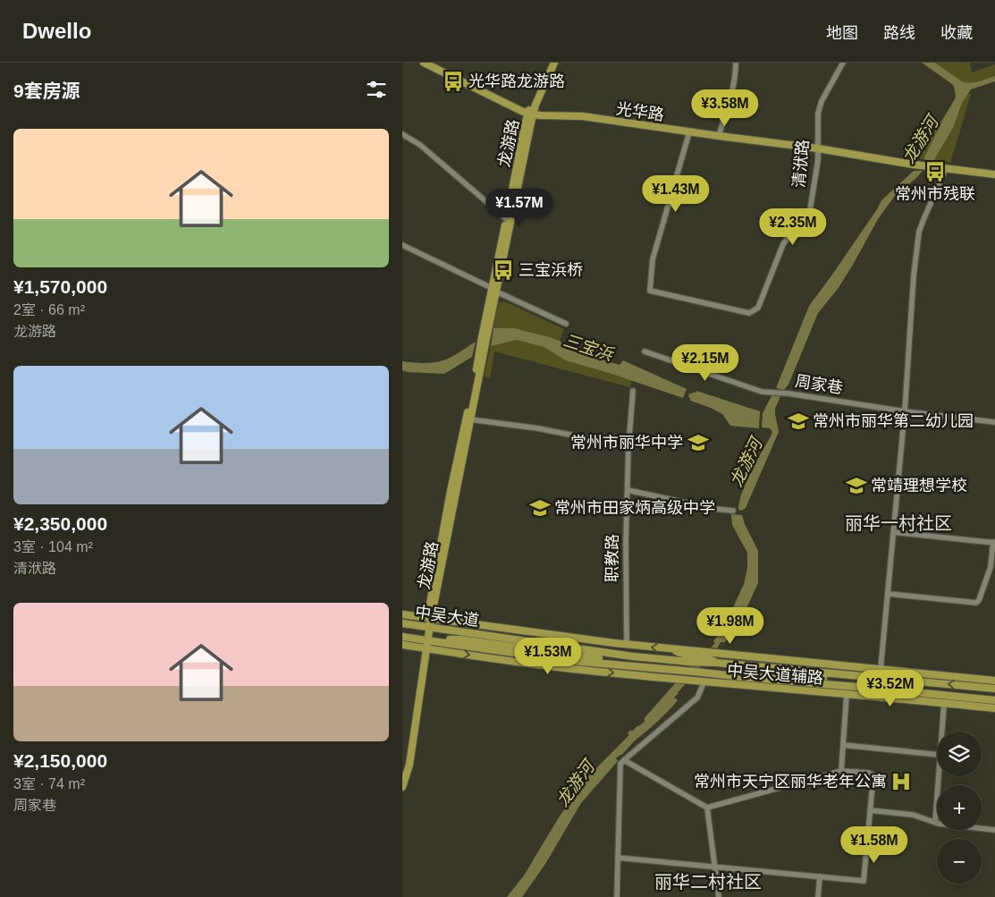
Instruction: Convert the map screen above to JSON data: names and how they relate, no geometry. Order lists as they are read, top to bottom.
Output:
{
  "streets": {
    "main road": [
      "光华路",
      "龙游路",
      "中吴大道",
      "中吴大道辅路"
    ],
    "street": ["清洑路", "周家巷", "职教路"]
  },
  "crossings": [
    ["光华路", "龙游路"],
    ["光华路", "清洑路"],
    ["龙游路", "中吴大道"]
  ],
  "districts": ["丽华一村社区", "丽华二村社区"],
  "water": ["龙游河", "三宝浜"],
  "places": {
    "bus stop": ["光华路龙游路", "常州市残联", "三宝浜桥"],
    "school or university": [
      "常州市丽华第二幼儿园",
      "常州市丽华中学",
      "常靖理想学校",
      "常州市田家炳高级中学"
    ],
    "hospital": ["常州市天宁区丽华老年公寓"]
  },
  "page": {
    "header": "Dwello",
    "nav": ["地图", "路线", "收藏"],
    "heading": "9套房源",
    "price": [
      "¥3.58M",
      "¥1.43M",
      "¥1.57M",
      "¥2.35M",
      "¥2.15M",
      "¥1.98M",
      "¥1.53M",
      "¥3.52M",
      "¥1.58M"
    ],
    "list": [
      {
        "name": "¥1,570,000",
        "note": "2室 · 66 m² · 龙游路"
      },
      {
        "name": "¥2,350,000",
        "note": "3室 · 104 m² · 清洑路"
      },
      {
        "name": "¥2,150,000",
        "note": "3室 · 74 m² · 周家巷"
      }
    ],
    "map_buttons": ["+", "−"]
  }
}
